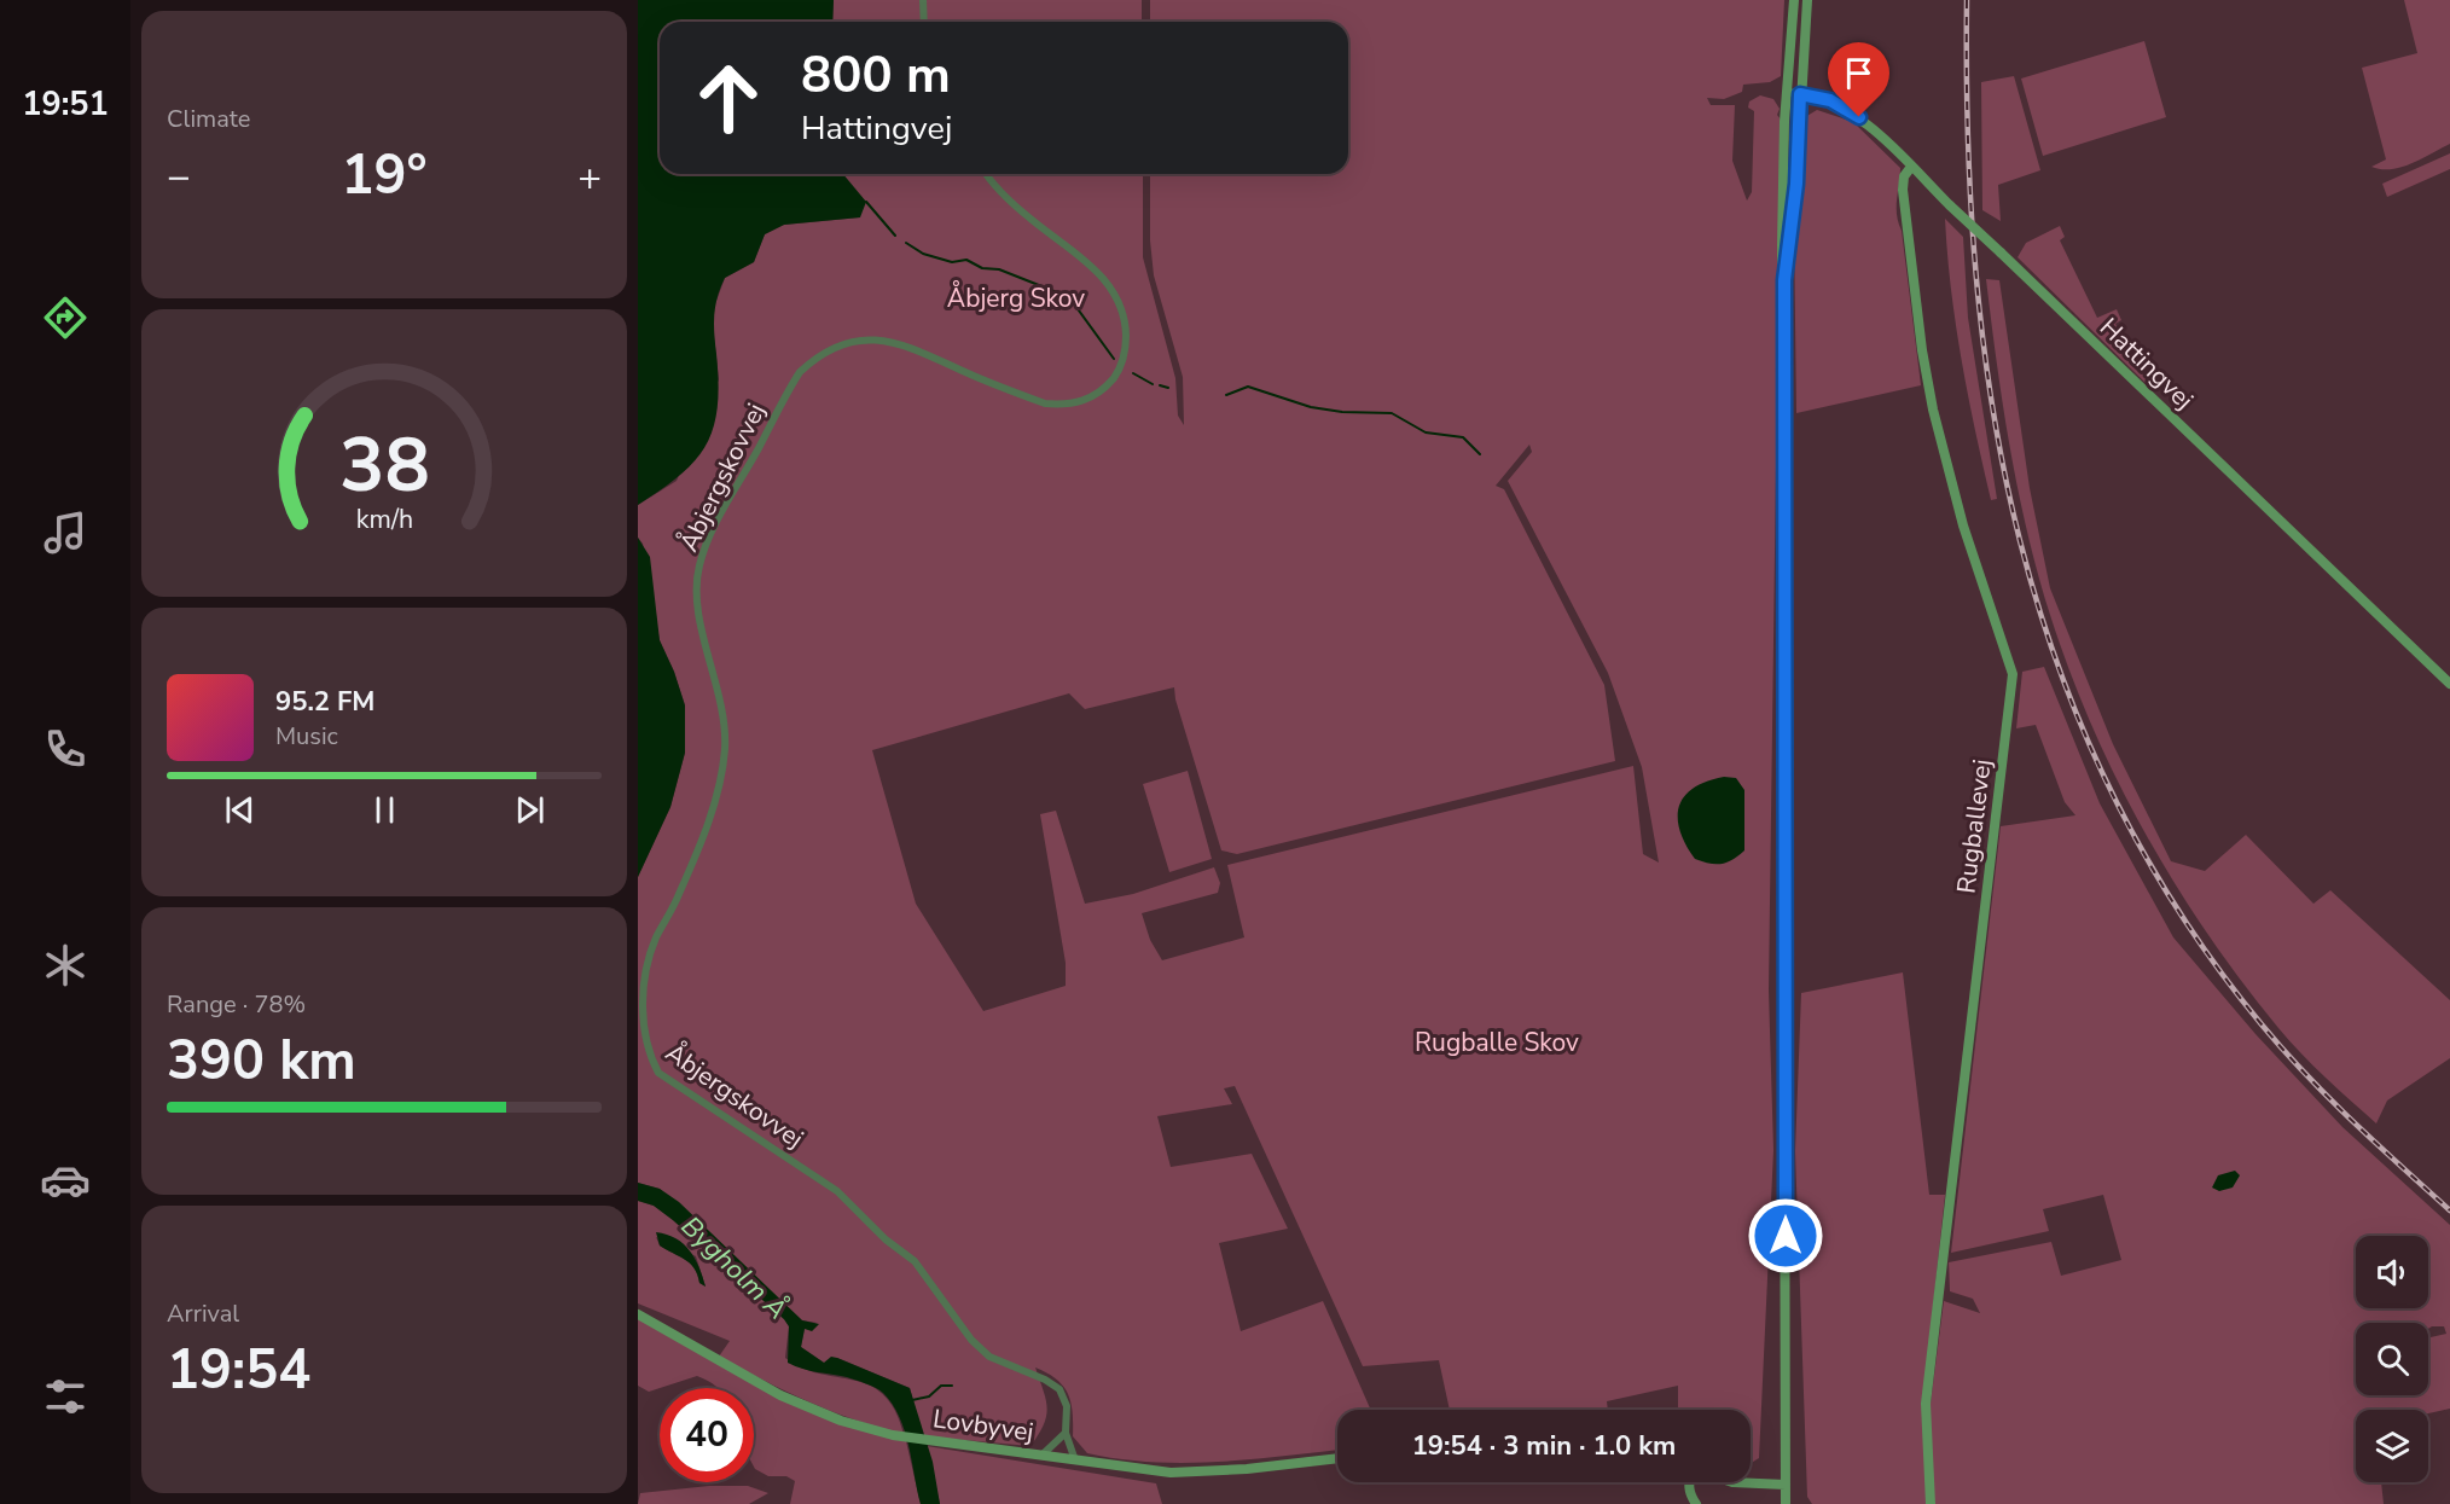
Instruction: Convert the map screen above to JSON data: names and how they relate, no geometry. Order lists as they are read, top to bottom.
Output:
{
  "streets": {
    "street": [
      "Hattingvej",
      "Åbjergskovvej",
      "Rugballevej",
      "Lovbyvej"
    ]
  },
  "crossings": [
    ["Hattingvej", "Rugballevej"],
    ["Åbjergskovvej", "Lovbyvej"]
  ],
  "water": ["Bygholm Å"],
  "parks": ["Åbjerg Skov", "Rugballe Skov"],
  "page": {
    "tabs": "19:51",
    "tile": [
      "Climate",
      ["Range · 78%", "390 km"],
      ["Arrival", "19:54"]
    ],
    "turn": ["800 m", "Hattingvej"],
    "heat": ["−", "19°", "+"],
    "song": ["95.2 FM", "Music"],
    "limit": "40",
    "trip": "19:54 · 3 min · 1.0 km",
    "gauge": ["38", "km/h"]
  }
}
